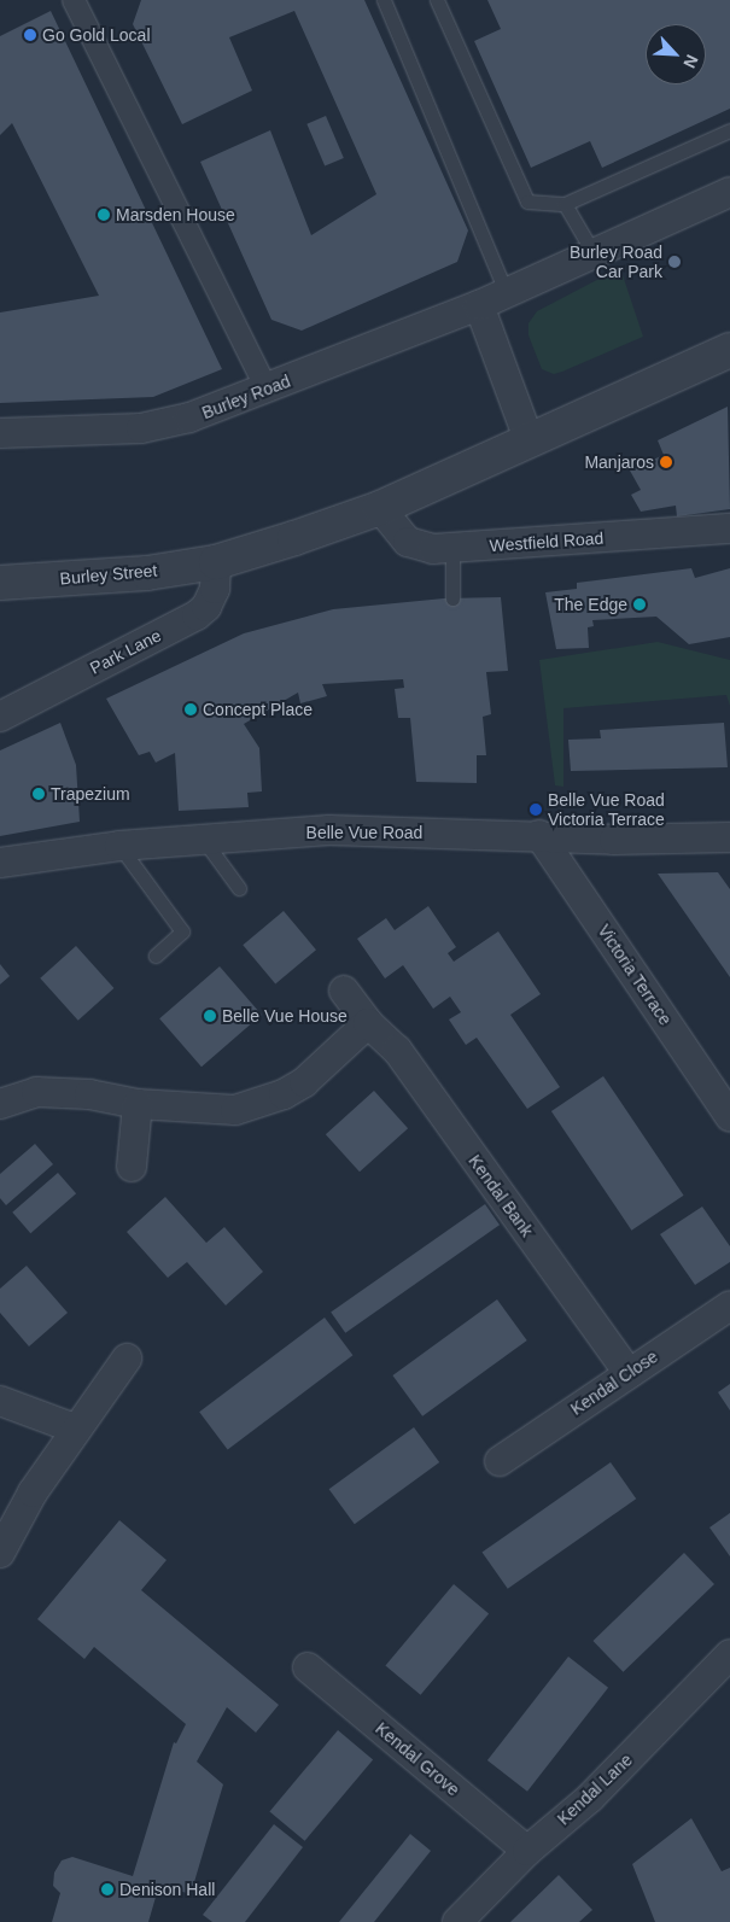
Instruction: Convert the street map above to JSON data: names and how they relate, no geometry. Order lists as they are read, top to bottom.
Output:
{
  "streets": {
    "street": [
      "Burley Road",
      "Westfield Road",
      "Burley Street",
      "Park Lane",
      "Belle Vue Road",
      "Victoria Terrace",
      "Kendal Bank",
      "Kendal Close",
      "Kendal Grove",
      "Kendal Lane"
    ]
  },
  "crossings": [
    ["Burley Street", "Park Lane"],
    ["Belle Vue Road", "Victoria Terrace"],
    ["Kendal Bank", "Kendal Close"],
    ["Kendal Grove", "Kendal Lane"]
  ],
  "places": [
    "Go Gold Local",
    "Marsden House",
    "Burley Road Car Park",
    "Manjaros",
    "The Edge",
    "Concept Place",
    "Trapezium",
    "Belle Vue Road Victoria Terrace",
    "Belle Vue House",
    "Denison Hall"
  ],
  "north": "bottom right"
}
